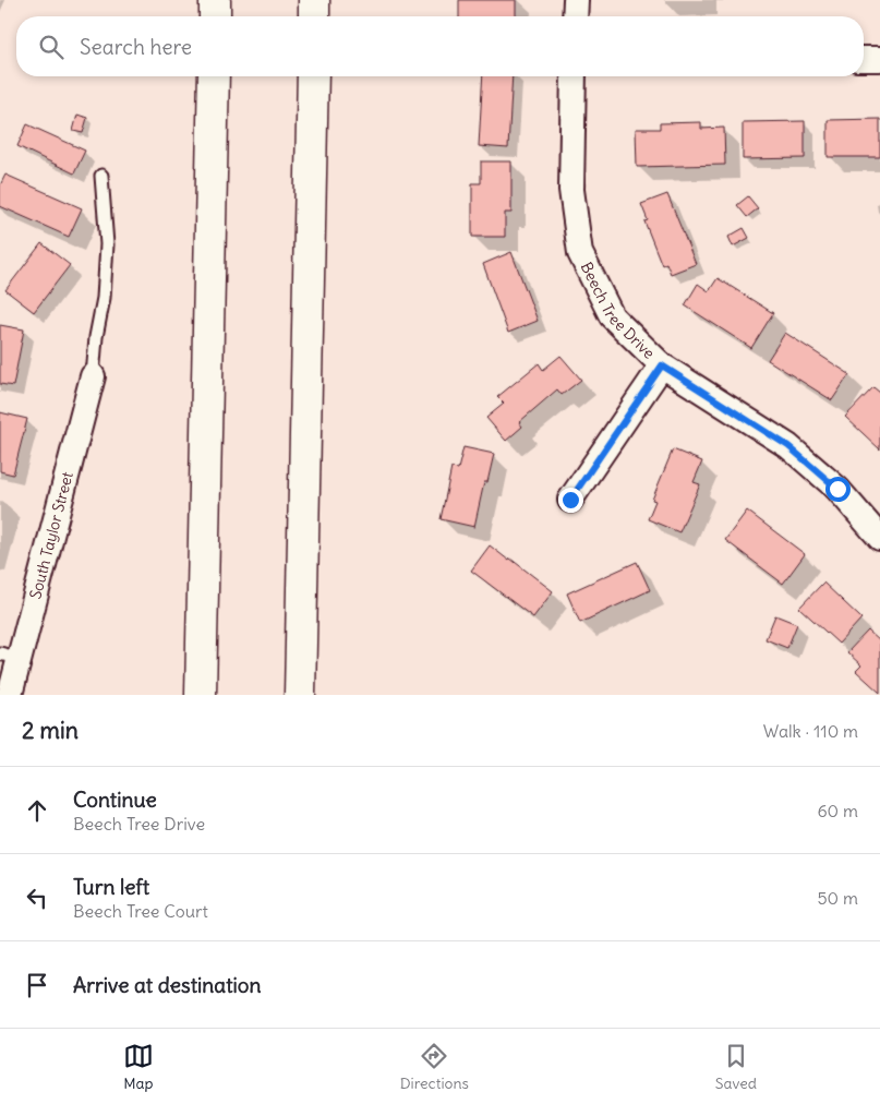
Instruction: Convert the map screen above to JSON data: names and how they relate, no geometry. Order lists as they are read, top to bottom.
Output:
{
  "streets": {
    "street": ["Beech Tree Drive", "South Taylor Street"]
  },
  "page": {
    "search": "Search here",
    "heading": ["2 min", "Walk · 110 m"],
    "list": [
      ["Continue", "Beech Tree Drive", "60 m"],
      ["Turn left", "Beech Tree Court", "50 m"],
      "Arrive at destination"
    ],
    "nav": ["Map", "Directions", "Saved"]
  }
}
